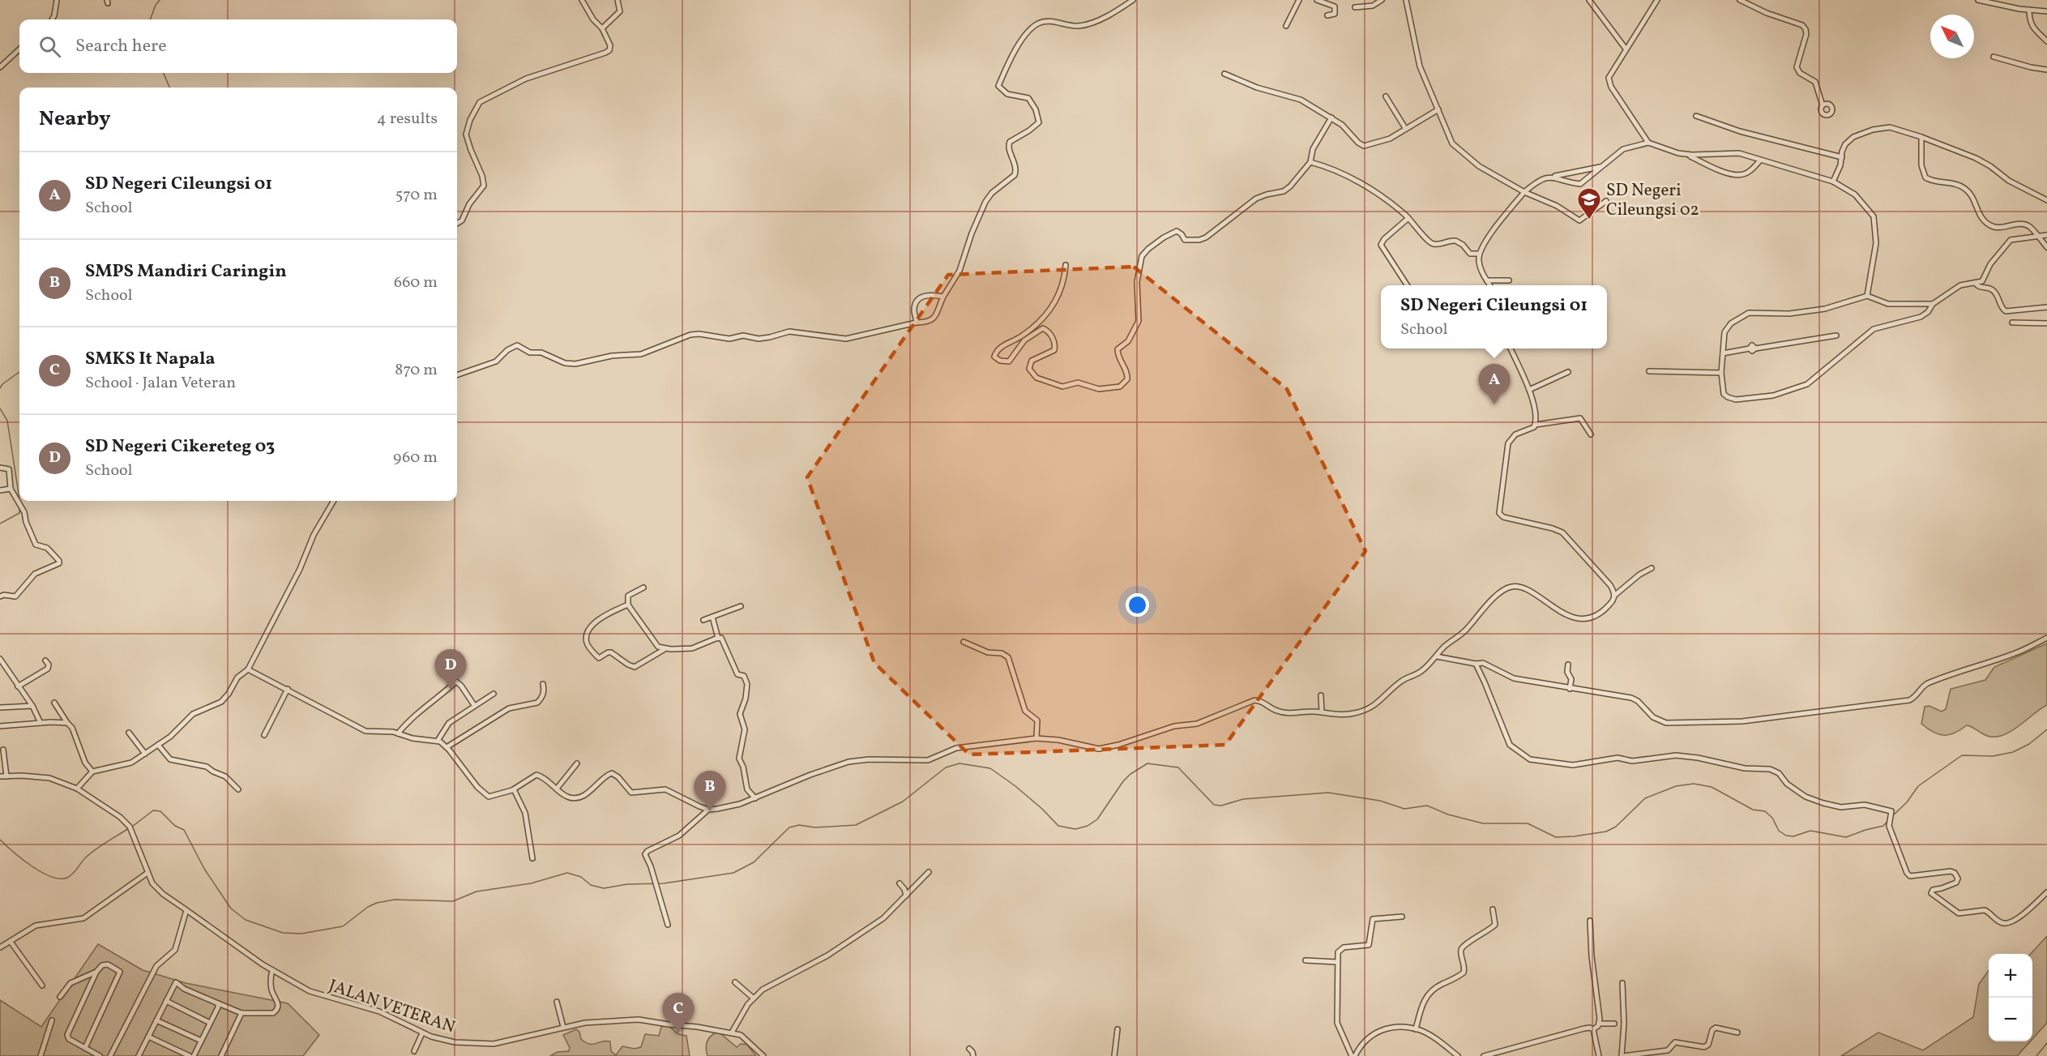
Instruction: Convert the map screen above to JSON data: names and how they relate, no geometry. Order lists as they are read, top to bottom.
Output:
{
  "streets": {
    "street": ["JALAN VETERAN"]
  },
  "places": {
    "school or university": ["SD Negeri Cileungsi 02"]
  },
  "north": "top left",
  "page": {
    "search": "Search here",
    "heading": ["Nearby", "4 results"],
    "list": [
      {
        "mark": "A",
        "name": "SD Negeri Cileungsi 01",
        "note": "School",
        "value": "570 m"
      },
      {
        "mark": "B",
        "name": "SMPS Mandiri Caringin",
        "note": "School",
        "value": "660 m"
      },
      {
        "mark": "C",
        "name": "SMKS It Napala",
        "note": "School · Jalan Veteran",
        "value": "870 m"
      },
      {
        "mark": "D",
        "name": "SD Negeri Cikereteg 03",
        "note": "School",
        "value": "960 m"
      }
    ],
    "popup": ["SD Negeri Cileungsi 01", "School"],
    "pins": [
      "A",
      "D",
      "B",
      "C"
    ],
    "map_buttons": ["+", "−"]
  }
}
